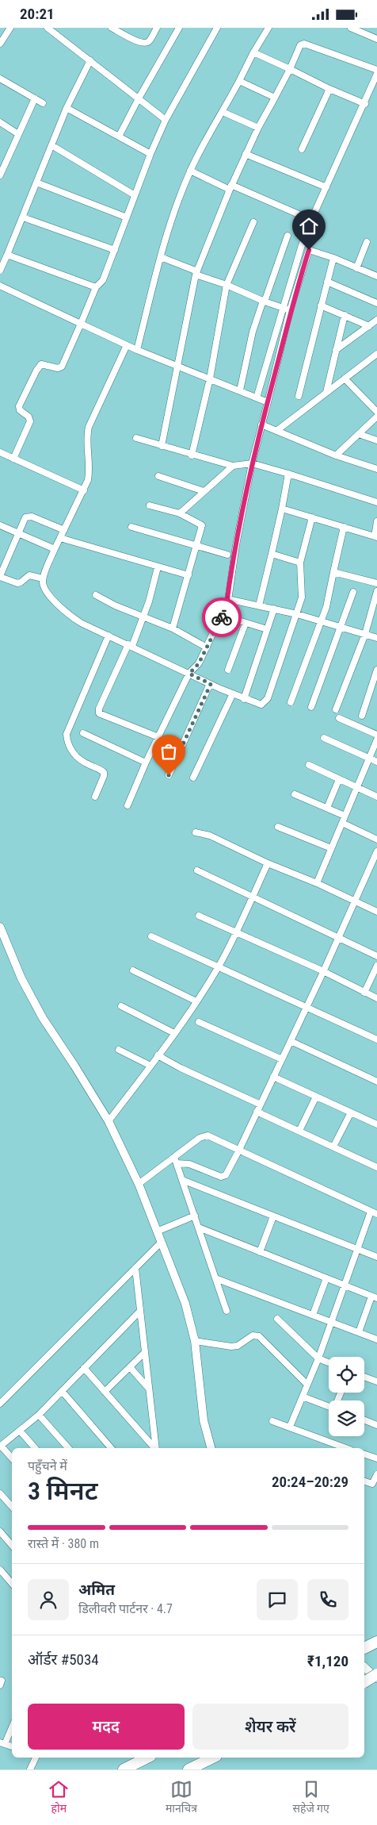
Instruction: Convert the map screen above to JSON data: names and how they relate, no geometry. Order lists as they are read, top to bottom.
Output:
{
  "page": {
    "status": "20:21",
    "heading": ["3 मिनट", "पहुँचने में", "20:24–20:29"],
    "panel": [
      "अमित",
      "डिलीवरी पार्टनर · 4.7",
      "ऑर्डर #5034",
      "₹1,120"
    ],
    "bar": "रास्ते में · 380 m",
    "buttons": ["मदद", "शेयर करें"],
    "tabs": ["होम", "मानचित्र", "सहेजे गए"]
  }
}
